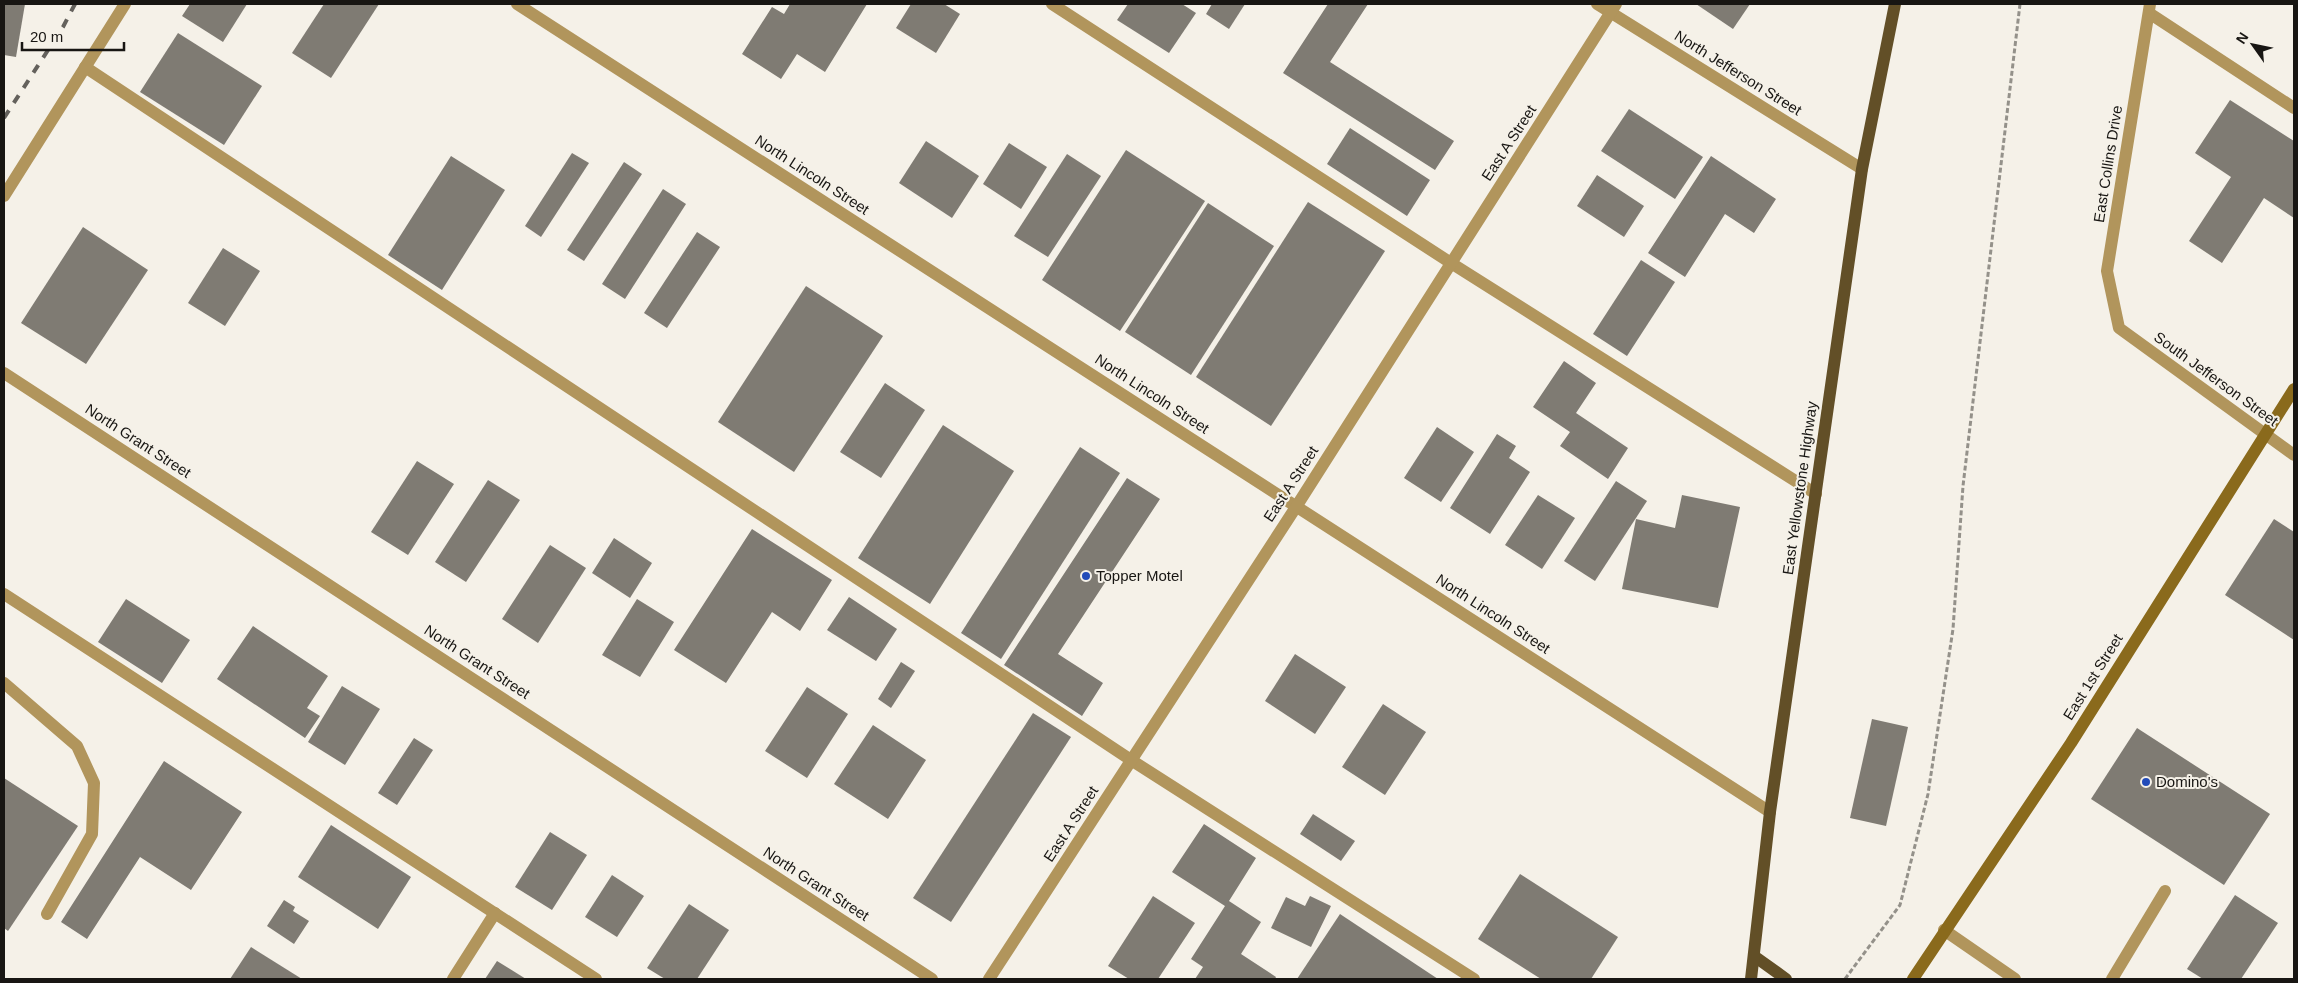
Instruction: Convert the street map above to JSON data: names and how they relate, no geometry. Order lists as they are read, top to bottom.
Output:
{
  "streets": {
    "main road": ["East Yellowstone Highway"],
    "street": [
      "North Jefferson Street",
      "East A Street",
      "East Collins Drive",
      "North Lincoln Street",
      "South Jefferson Street",
      "North Grant Street",
      "East 1st Street"
    ]
  },
  "crossings": [
    ["North Jefferson Street", "East A Street"],
    ["North Jefferson Street", "East Yellowstone Highway"],
    ["East A Street", "North Lincoln Street"],
    ["East Collins Drive", "South Jefferson Street"],
    ["North Lincoln Street", "East Yellowstone Highway"],
    ["South Jefferson Street", "East 1st Street"]
  ],
  "places": ["Topper Motel", "Domino's"],
  "scale_bar": "20 m",
  "north": "top left"
}
